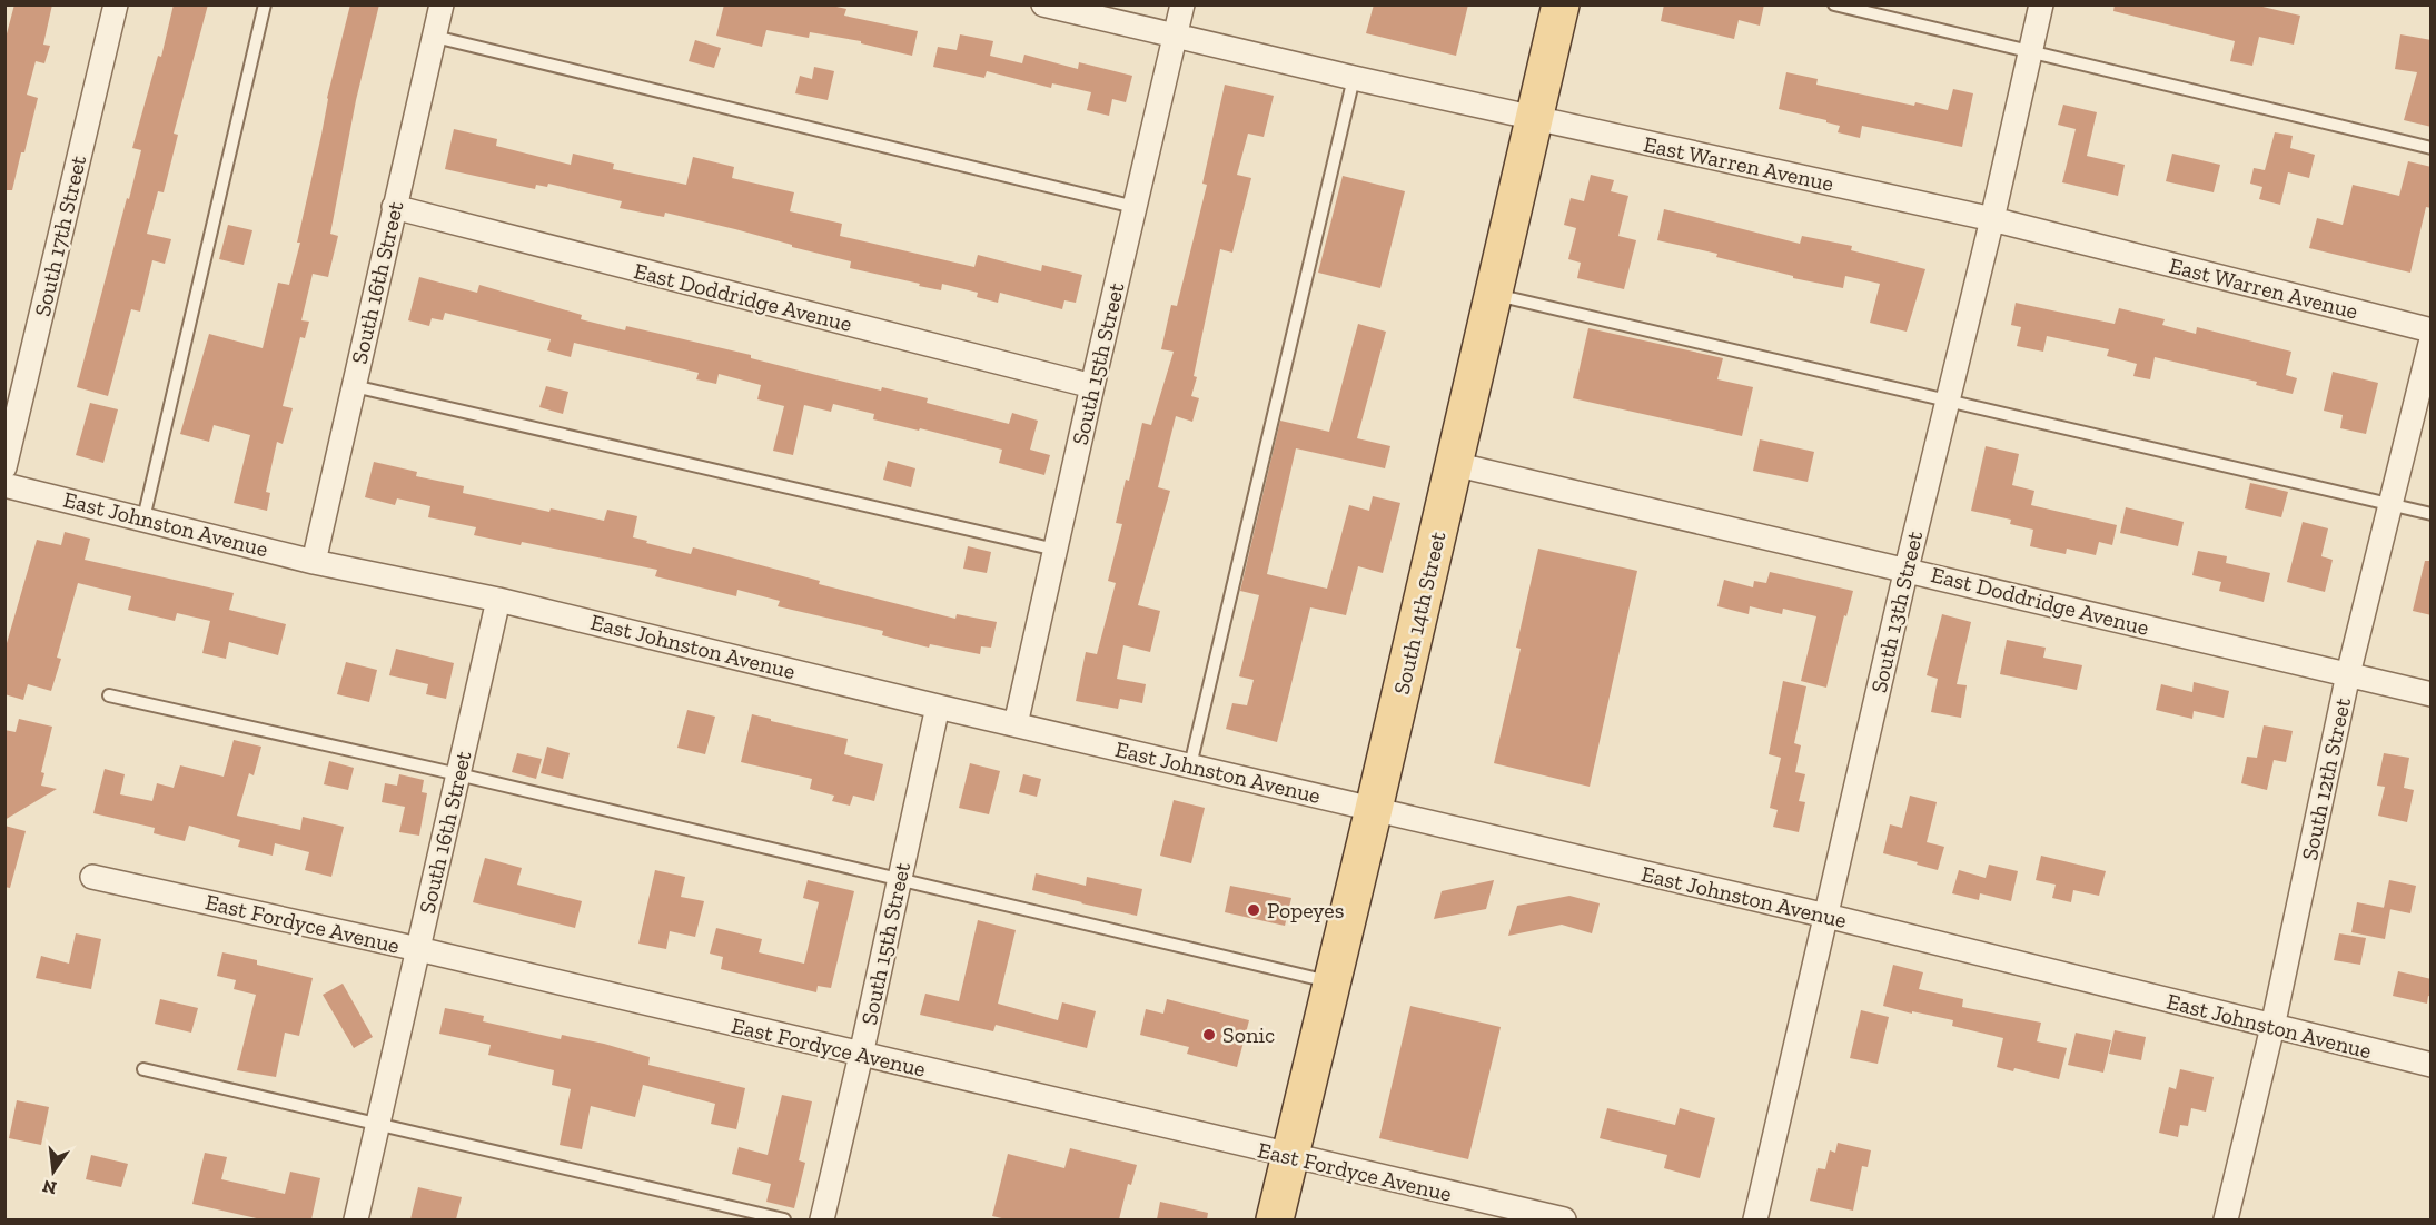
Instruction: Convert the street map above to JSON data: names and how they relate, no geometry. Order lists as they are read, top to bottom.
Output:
{
  "streets": {
    "main road": ["South 14th Street"],
    "street": [
      "East Warren Avenue",
      "South 17th Street",
      "South 16th Street",
      "East Doddridge Avenue",
      "South 15th Street",
      "East Johnston Avenue",
      "South 13th Street",
      "South 12th Street",
      "East Fordyce Avenue"
    ]
  },
  "crossings": [
    ["East Warren Avenue", "South 15th Street"],
    ["East Warren Avenue", "South 13th Street"],
    ["East Warren Avenue", "South 14th Street"],
    ["South 16th Street", "East Doddridge Avenue"],
    ["South 16th Street", "East Johnston Avenue"],
    ["South 16th Street", "East Fordyce Avenue"],
    ["East Doddridge Avenue", "South 15th Street"],
    ["East Doddridge Avenue", "South 13th Street"],
    ["East Doddridge Avenue", "South 14th Street"],
    ["East Doddridge Avenue", "South 12th Street"],
    ["South 15th Street", "East Johnston Avenue"],
    ["South 15th Street", "East Fordyce Avenue"],
    ["East Johnston Avenue", "South 13th Street"],
    ["East Johnston Avenue", "South 14th Street"],
    ["East Johnston Avenue", "South 12th Street"],
    ["South 14th Street", "East Fordyce Avenue"]
  ],
  "places": ["Popeyes", "Sonic"],
  "north": "bottom"
}
